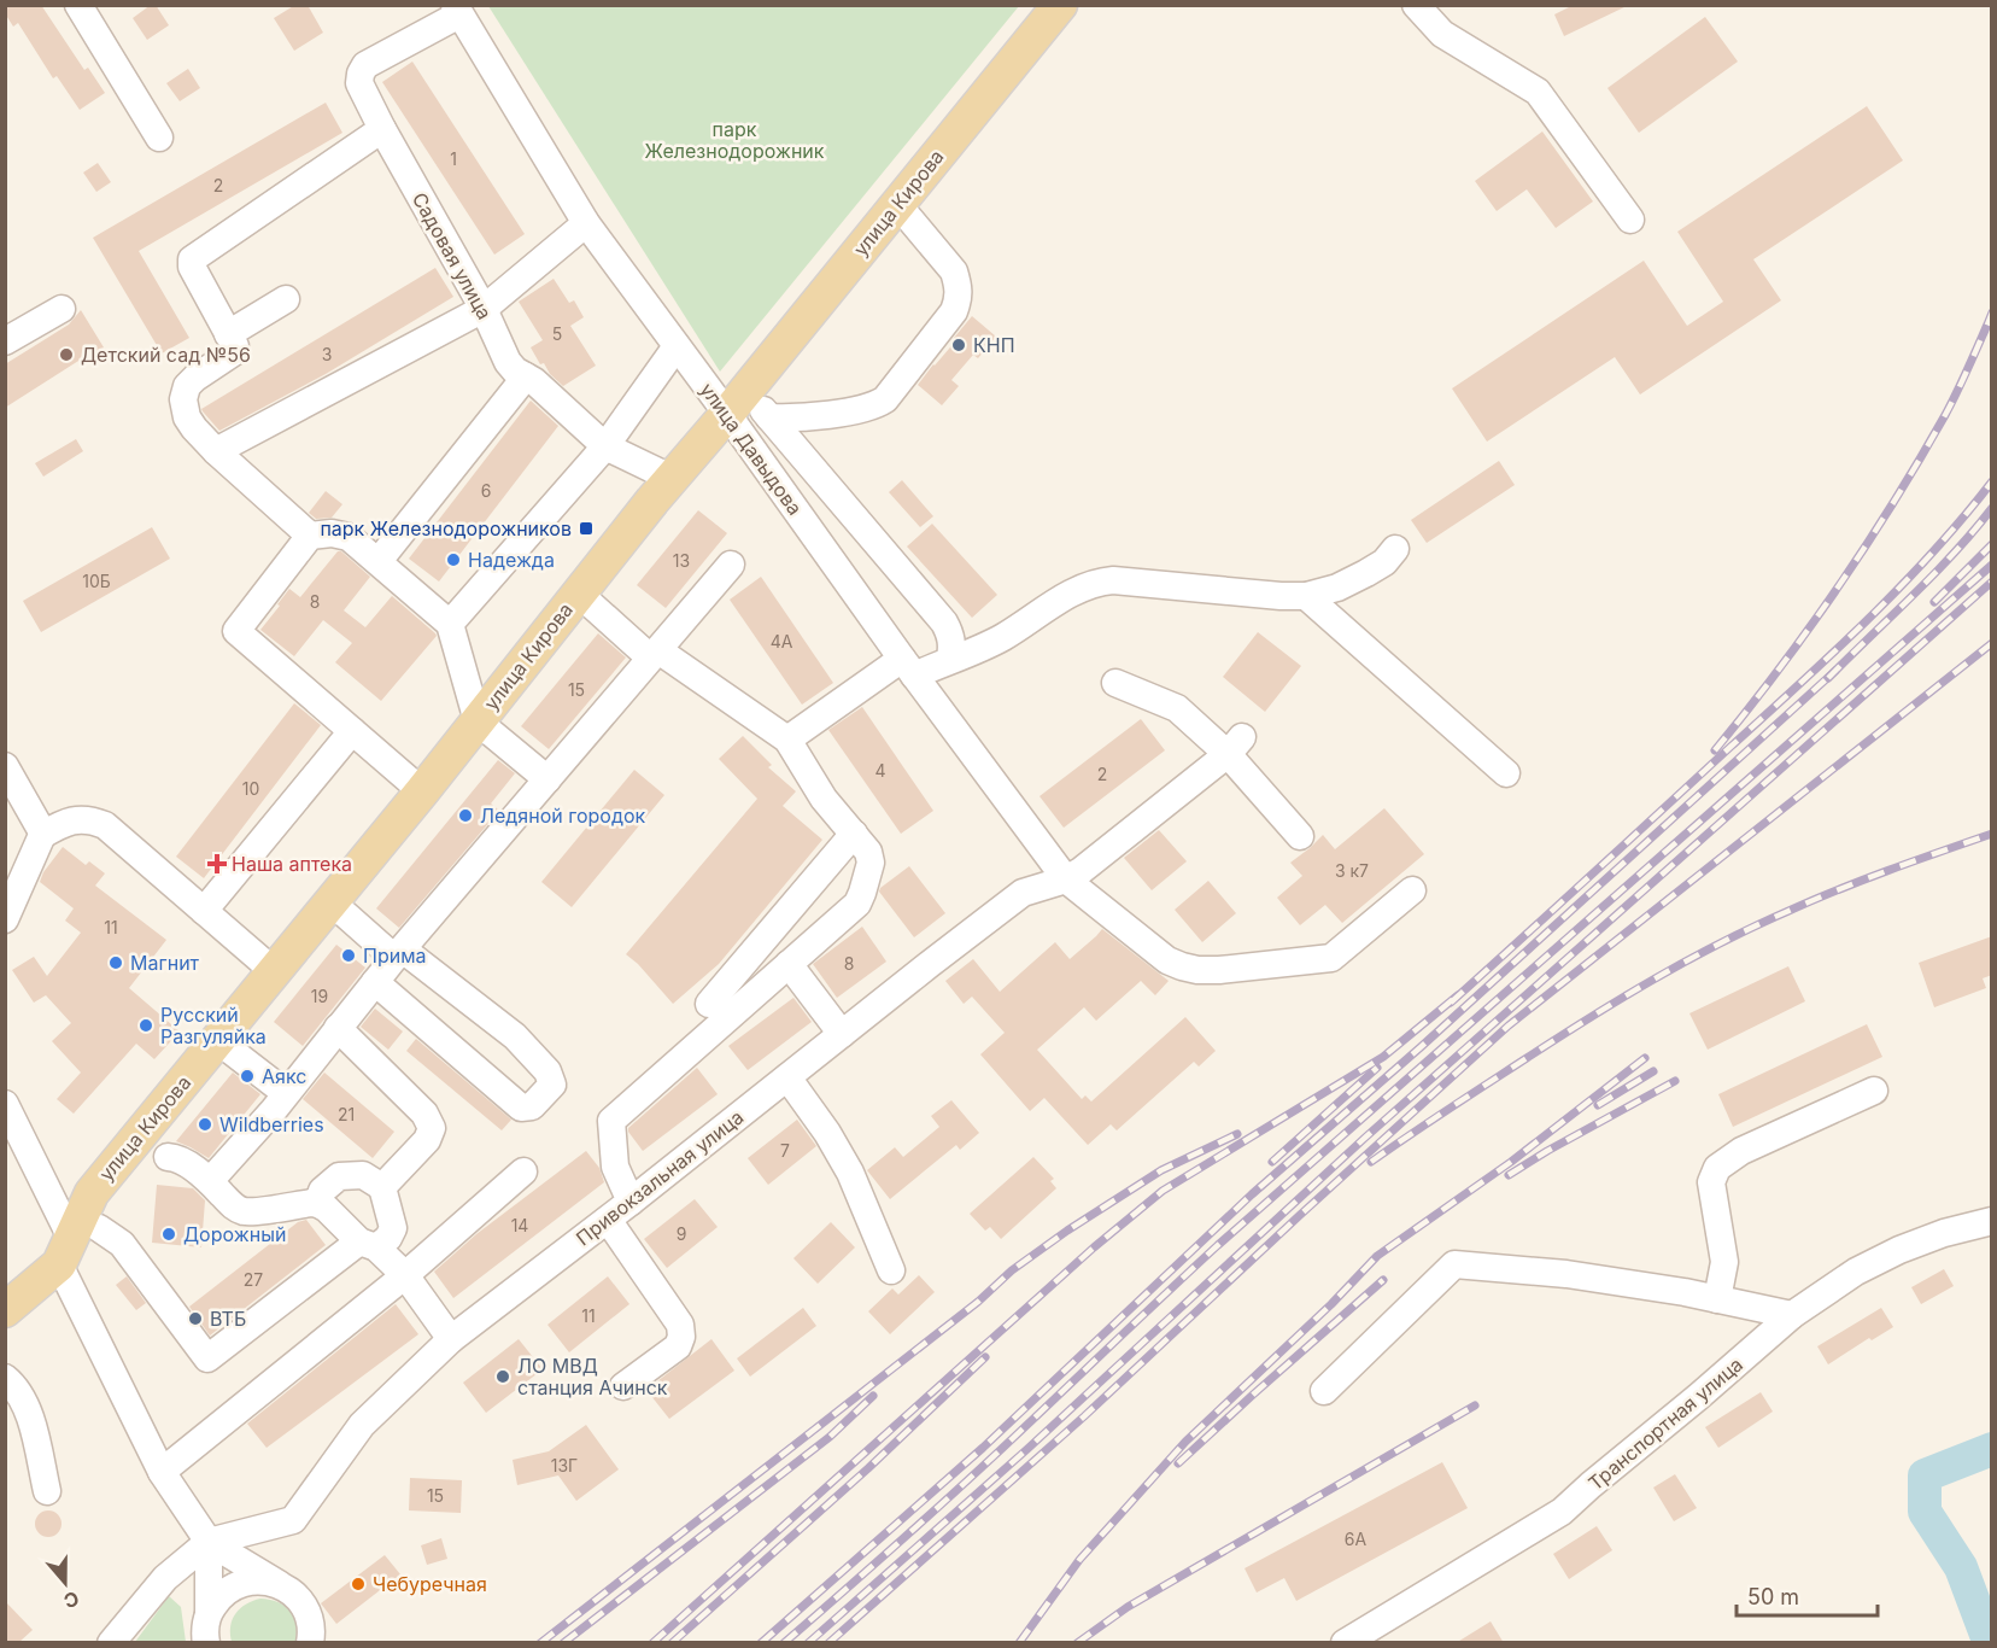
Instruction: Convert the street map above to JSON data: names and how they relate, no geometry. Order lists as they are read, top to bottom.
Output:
{
  "streets": {
    "main road": ["улица Кирова"],
    "street": [
      "Садовая улица",
      "улица Давыдова",
      "Привокзальная улица",
      "Транспортная улица"
    ]
  },
  "crossings": [
    ["улица Кирова", "Садовая улица"],
    ["улица Кирова", "улица Давыдова"],
    ["Садовая улица", "улица Давыдова"],
    ["улица Давыдова", "Привокзальная улица"]
  ],
  "parks": ["парк Железнодорожник"],
  "places": {
    "other": [
      "КНП",
      "Детский сад №56",
      "Надежда",
      "Ледяной городок",
      "Прима",
      "Магнит",
      "Русский Разгуляйка",
      "Аякс",
      "Wildberries",
      "Дорожный",
      "ВТБ",
      "ЛО МВД станция Ачинск",
      "Чебуречная"
    ],
    "transit": ["парк Железнодорожников"],
    "health": ["Наша аптека"]
  },
  "house_numbers": [
    "1",
    "2",
    "5",
    "3",
    "6",
    "13",
    "10Б",
    "8",
    "4А",
    "15",
    "4",
    "2",
    "10",
    "3 к7",
    "11",
    "8",
    "19",
    "21",
    "7",
    "14",
    "9",
    "27",
    "11",
    "13Г",
    "15",
    "6А"
  ],
  "scale_bar": "50 m",
  "north": "bottom"
}
